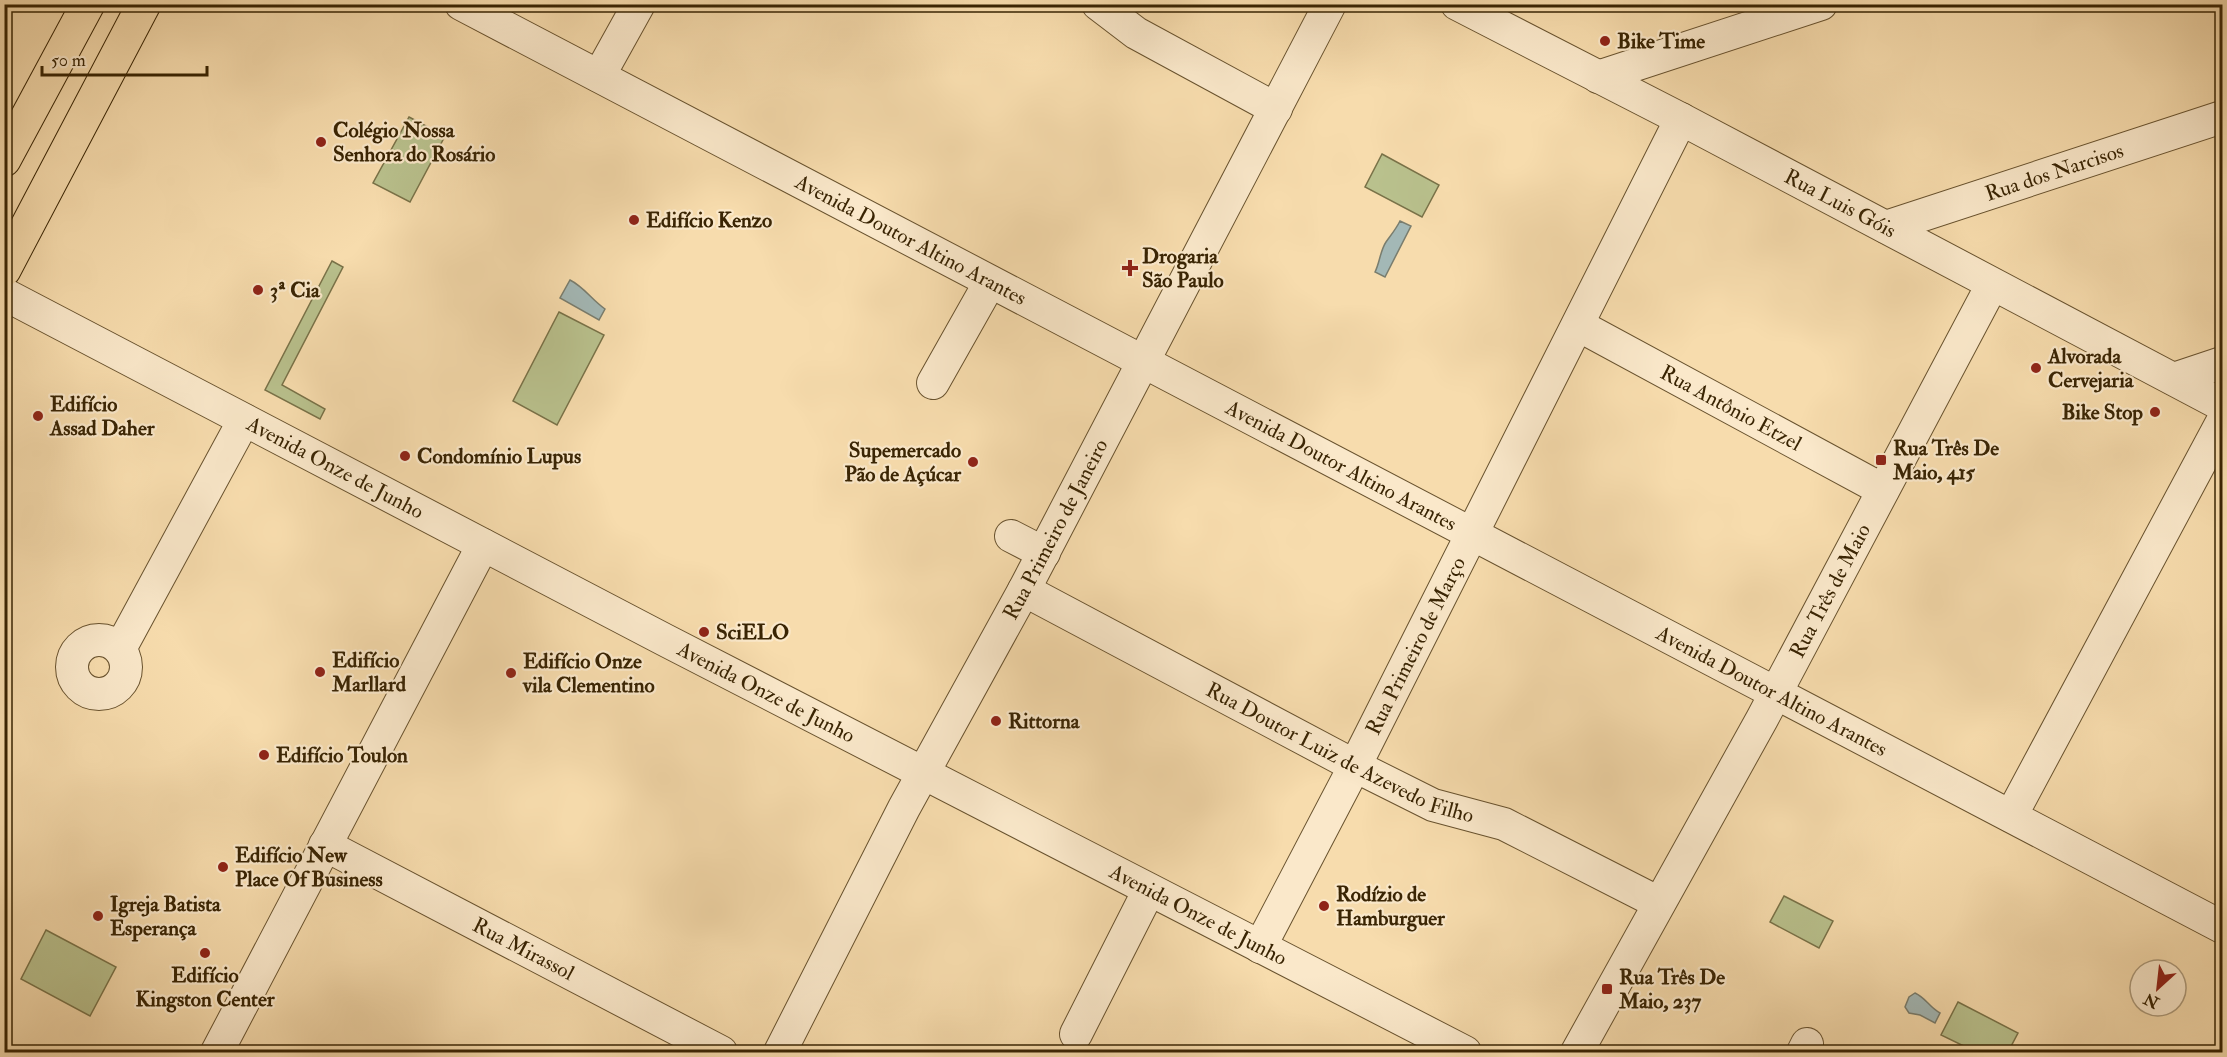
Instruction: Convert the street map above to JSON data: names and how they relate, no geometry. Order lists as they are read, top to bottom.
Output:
{
  "streets": {
    "street": [
      "Rua dos Narcisos",
      "Rua Luis Góis",
      "Avenida Doutor Altino Arantes",
      "Rua Antônio Etzel",
      "Avenida Onze de Junho",
      "Rua Primeiro de Janeiro",
      "Rua Três de Maio",
      "Rua Primeiro de Março",
      "Rua Doutor Luiz de Azevedo Filho",
      "Rua Mirassol"
    ]
  },
  "crossings": [
    ["Rua dos Narcisos", "Rua Luis Góis"],
    ["Rua Luis Góis", "Rua Três de Maio"],
    ["Rua Luis Góis", "Rua Primeiro de Março"],
    ["Avenida Doutor Altino Arantes", "Rua Primeiro de Janeiro"],
    ["Avenida Doutor Altino Arantes", "Rua Três de Maio"],
    ["Avenida Doutor Altino Arantes", "Rua Primeiro de Março"],
    ["Rua Antônio Etzel", "Rua Três de Maio"],
    ["Rua Antônio Etzel", "Rua Primeiro de Março"],
    ["Avenida Onze de Junho", "Rua Primeiro de Janeiro"],
    ["Avenida Onze de Junho", "Rua Primeiro de Março"],
    ["Rua Primeiro de Janeiro", "Rua Doutor Luiz de Azevedo Filho"],
    ["Rua Três de Maio", "Rua Doutor Luiz de Azevedo Filho"],
    ["Rua Primeiro de Março", "Rua Doutor Luiz de Azevedo Filho"]
  ],
  "places": {
    "other": [
      "Bike Time",
      "Colégio Nossa Senhora do Rosário",
      "Edifício Kenzo",
      "3ª Cia",
      "Alvorada Cervejaria",
      "Bike Stop",
      "Edifício Assad Daher",
      "Condomínio Lupus",
      "Supemercado Pão de Açúcar",
      "SciELO",
      "Edifício Marllard",
      "Edifício Onze vila Clementino",
      "Rittorna",
      "Edifício Toulon",
      "Edifício New Place Of Business",
      "Rodízio de Hamburguer",
      "Igreja Batista Esperança",
      "Edifício Kingston Center"
    ],
    "health": ["Drogaria São Paulo"],
    "transit": ["Rua Três De Maio, 415", "Rua Três De Maio, 237"]
  },
  "scale_bar": "50 m",
  "north": "bottom left"
}
